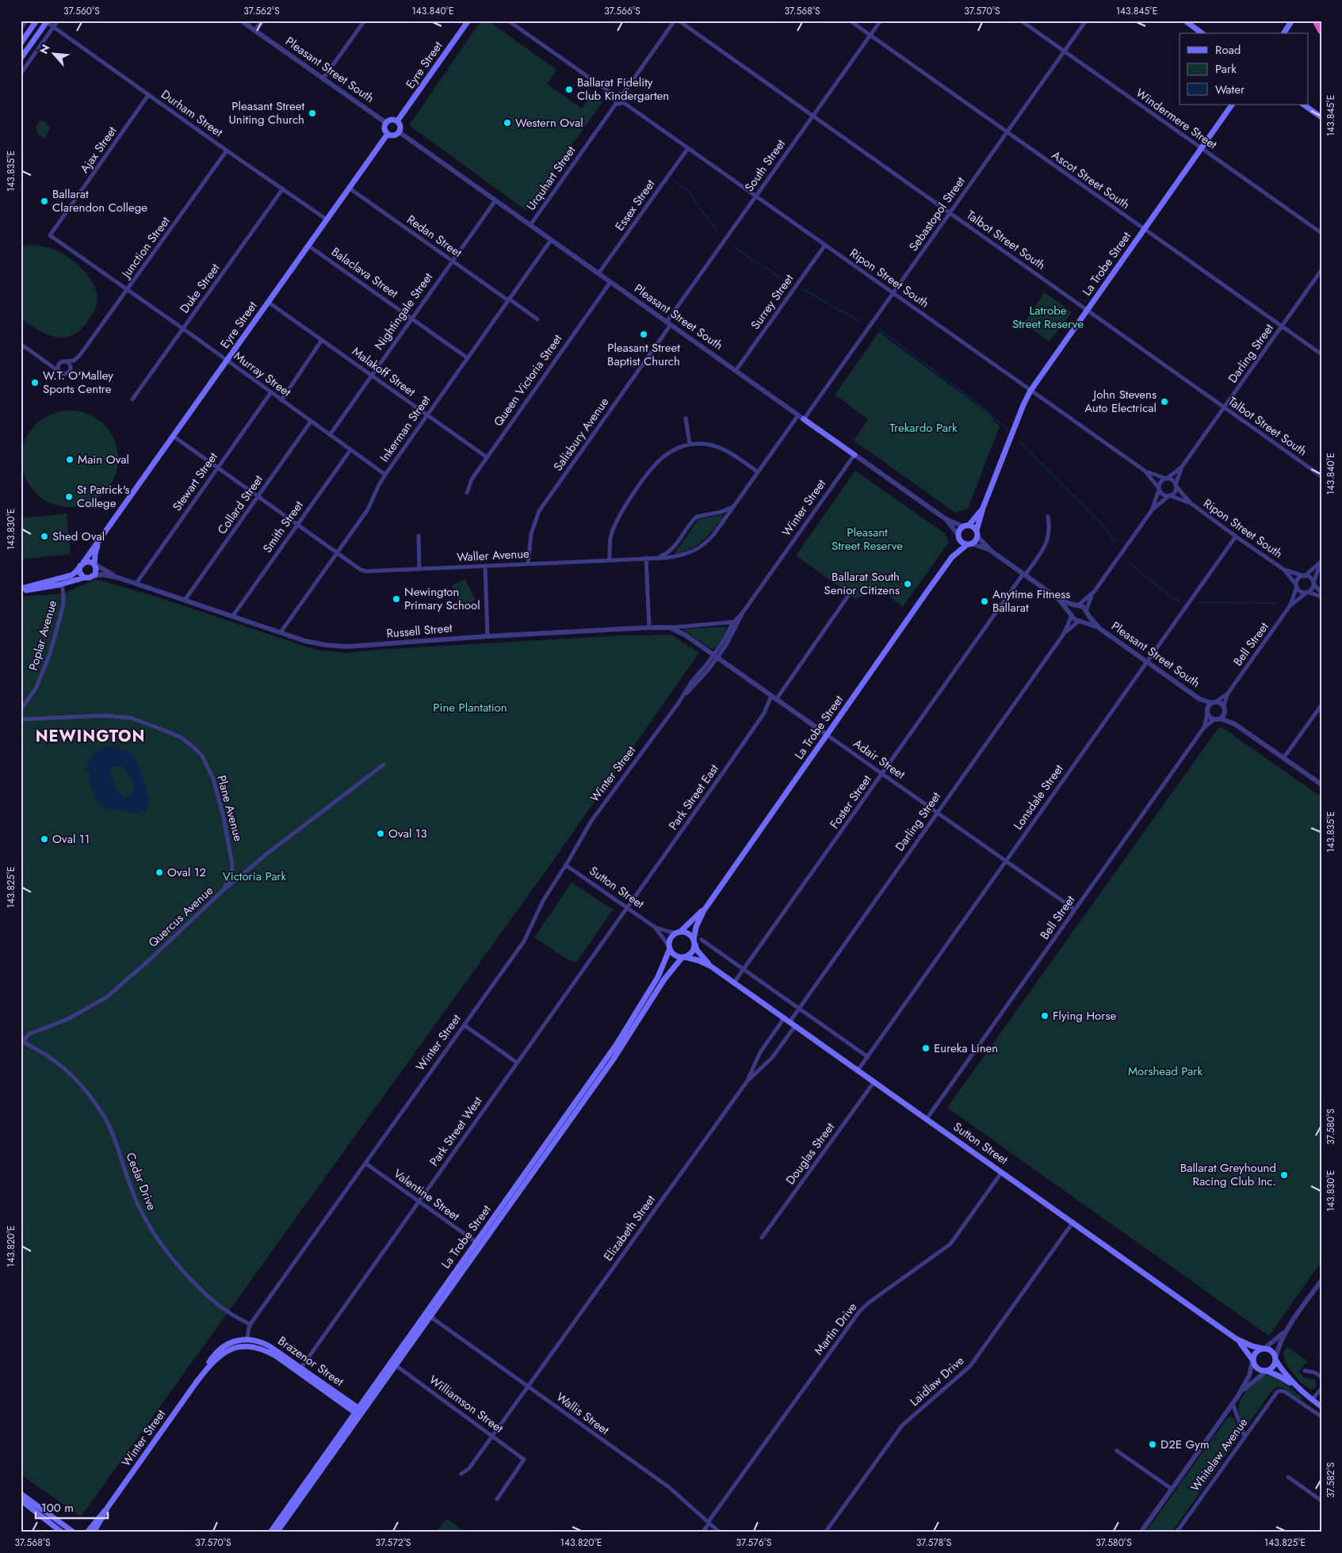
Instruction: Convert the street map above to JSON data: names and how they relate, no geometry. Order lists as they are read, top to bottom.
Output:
{
  "streets": {
    "main road": [
      "Eyre Street",
      "Pleasant Street South",
      "La Trobe Street",
      "Winter Street",
      "Sutton Street",
      "Brazenor Street"
    ],
    "street": [
      "Durham Street",
      "Windermere Street",
      "Ajax Street",
      "South Street",
      "Urquhart Street",
      "Ascot Street South",
      "Essex Street",
      "Sebastopol Street",
      "Redan Street",
      "Talbot Street South",
      "Junction Street",
      "Balaclava Street",
      "Ripon Street South",
      "Duke Street",
      "Surrey Street",
      "Nightingale Street",
      "Darling Street",
      "Malakoff Street",
      "Murray Street",
      "Queen Victoria Street",
      "Inkerman Street",
      "Salisbury Avenue",
      "Stewart Street",
      "Collard Street",
      "Smith Street",
      "Waller Avenue",
      "Russell Street",
      "Poplar Avenue",
      "Bell Street",
      "Adair Street",
      "Park Street East",
      "Lonsdale Street",
      "Foster Street",
      "Plane Avenue",
      "Quercus Avenue",
      "Park Street West",
      "Douglas Street",
      "Cedar Drive",
      "Valentine Street",
      "Elizabeth Street",
      "Martin Drive",
      "Laidlaw Drive",
      "Williamson Street",
      "Wallis Street",
      "Whitelaw Avenue"
    ]
  },
  "crossings": [
    ["Eyre Street", "Pleasant Street South"],
    ["Eyre Street", "Durham Street"],
    ["Eyre Street", "Redan Street"],
    ["Eyre Street", "Balaclava Street"],
    ["Eyre Street", "Malakoff Street"],
    ["Eyre Street", "Murray Street"],
    ["Eyre Street", "Waller Avenue"],
    ["Eyre Street", "Russell Street"],
    ["Pleasant Street South", "South Street"],
    ["Pleasant Street South", "Urquhart Street"],
    ["Pleasant Street South", "Essex Street"],
    ["Pleasant Street South", "Sebastopol Street"],
    ["Pleasant Street South", "La Trobe Street"],
    ["Pleasant Street South", "Surrey Street"],
    ["Pleasant Street South", "Nightingale Street"],
    ["Pleasant Street South", "Darling Street"],
    ["Pleasant Street South", "Queen Victoria Street"],
    ["Pleasant Street South", "Inkerman Street"],
    ["Pleasant Street South", "Salisbury Avenue"],
    ["Pleasant Street South", "Winter Street"],
    ["Pleasant Street South", "Waller Avenue"],
    ["Pleasant Street South", "Bell Street"],
    ["Pleasant Street South", "Lonsdale Street"],
    ["Durham Street", "Ajax Street"],
    ["Durham Street", "Junction Street"],
    ["Durham Street", "Duke Street"],
    ["Windermere Street", "Sebastopol Street"],
    ["Windermere Street", "La Trobe Street"],
    ["Ajax Street", "Murray Street"],
    ["South Street", "Ascot Street South"],
    ["South Street", "Talbot Street South"],
    ["South Street", "Ripon Street South"],
    ["South Street", "Salisbury Avenue"],
    ["Urquhart Street", "Ripon Street South"],
    ["Ascot Street South", "Sebastopol Street"],
    ["Ascot Street South", "La Trobe Street"],
    ["Ascot Street South", "Darling Street"],
    ["Essex Street", "Ripon Street South"],
    ["Sebastopol Street", "Talbot Street South"],
    ["Sebastopol Street", "Ripon Street South"],
    ["Redan Street", "Nightingale Street"],
    ["Redan Street", "Inkerman Street"],
    ["Talbot Street South", "La Trobe Street"],
    ["Talbot Street South", "Darling Street"],
    ["Junction Street", "Murray Street"],
    ["La Trobe Street", "Ripon Street South"],
    ["La Trobe Street", "Adair Street"],
    ["La Trobe Street", "Sutton Street"],
    ["La Trobe Street", "Valentine Street"],
    ["La Trobe Street", "Brazenor Street"],
    ["La Trobe Street", "Williamson Street"],
    ["La Trobe Street", "Wallis Street"],
    ["Balaclava Street", "Nightingale Street"],
    ["Balaclava Street", "Inkerman Street"],
    ["Ripon Street South", "Surrey Street"],
    ["Ripon Street South", "Darling Street"],
    ["Ripon Street South", "Bell Street"],
    ["Ripon Street South", "Lonsdale Street"],
    ["Duke Street", "Murray Street"],
    ["Nightingale Street", "Malakoff Street"],
    ["Nightingale Street", "Murray Street"],
    ["Darling Street", "Adair Street"],
    ["Darling Street", "Sutton Street"],
    ["Malakoff Street", "Queen Victoria Street"],
    ["Malakoff Street", "Inkerman Street"],
    ["Murray Street", "Inkerman Street"],
    ["Murray Street", "Stewart Street"],
    ["Murray Street", "Collard Street"],
    ["Murray Street", "Smith Street"],
    ["Inkerman Street", "Waller Avenue"],
    ["Inkerman Street", "Russell Street"],
    ["Salisbury Avenue", "Waller Avenue"],
    ["Stewart Street", "Waller Avenue"],
    ["Stewart Street", "Russell Street"],
    ["Collard Street", "Waller Avenue"],
    ["Collard Street", "Russell Street"],
    ["Winter Street", "Russell Street"],
    ["Winter Street", "Adair Street"],
    ["Winter Street", "Sutton Street"],
    ["Winter Street", "Cedar Drive"],
    ["Winter Street", "Valentine Street"],
    ["Winter Street", "Brazenor Street"],
    ["Smith Street", "Waller Avenue"],
    ["Smith Street", "Russell Street"],
    ["Russell Street", "Adair Street"],
    ["Bell Street", "Adair Street"],
    ["Bell Street", "Sutton Street"],
    ["Adair Street", "Park Street East"],
    ["Adair Street", "Lonsdale Street"],
    ["Adair Street", "Foster Street"],
    ["Park Street East", "Sutton Street"],
    ["Park Street East", "Park Street West"],
    ["Lonsdale Street", "Sutton Street"],
    ["Foster Street", "Sutton Street"],
    ["Plane Avenue", "Quercus Avenue"],
    ["Sutton Street", "Park Street West"],
    ["Sutton Street", "Douglas Street"],
    ["Sutton Street", "Elizabeth Street"],
    ["Sutton Street", "Martin Drive"],
    ["Sutton Street", "Laidlaw Drive"],
    ["Sutton Street", "Whitelaw Avenue"],
    ["Quercus Avenue", "Cedar Drive"],
    ["Park Street West", "Valentine Street"],
    ["Park Street West", "Brazenor Street"],
    ["Elizabeth Street", "Williamson Street"],
    ["Elizabeth Street", "Wallis Street"],
    ["Martin Drive", "Wallis Street"]
  ],
  "districts": ["NEWINGTON"],
  "parks": [
    "Latrobe Street Reserve",
    "Trekardo Park",
    "Pleasant Street Reserve",
    "Pine Plantation",
    "Victoria Park",
    "Morshead Park"
  ],
  "places": [
    "Ballarat Fidelity Club Kindergarten",
    "Pleasant Street Uniting Church",
    "Western Oval",
    "Ballarat Clarendon College",
    "Pleasant Street Baptist Church",
    "W.T. O'Malley Sports Centre",
    "John Stevens Auto Electrical",
    "Main Oval",
    "St Patrick's College",
    "Shed Oval",
    "Ballarat South Senior Citizens",
    "Newington Primary School",
    "Anytime Fitness Ballarat",
    "Oval 13",
    "Oval 11",
    "Oval 12",
    "Flying Horse",
    "Eureka Linen",
    "Ballarat Greyhound Racing Club Inc.",
    "D2E Gym"
  ],
  "legend": ["Road", "Park", "Water"],
  "scale_bar": "100 m",
  "north": "top left",
  "coordinates": [
    "37.560°S",
    "37.562°S",
    "143.840°E",
    "37.566°S",
    "37.568°S",
    "37.570°S",
    "143.845°E",
    "143.835°E",
    "143.830°E",
    "143.825°E",
    "37.580°S",
    "143.820°E",
    "37.582°S",
    "37.572°S",
    "37.576°S",
    "37.578°S"
  ]
}
